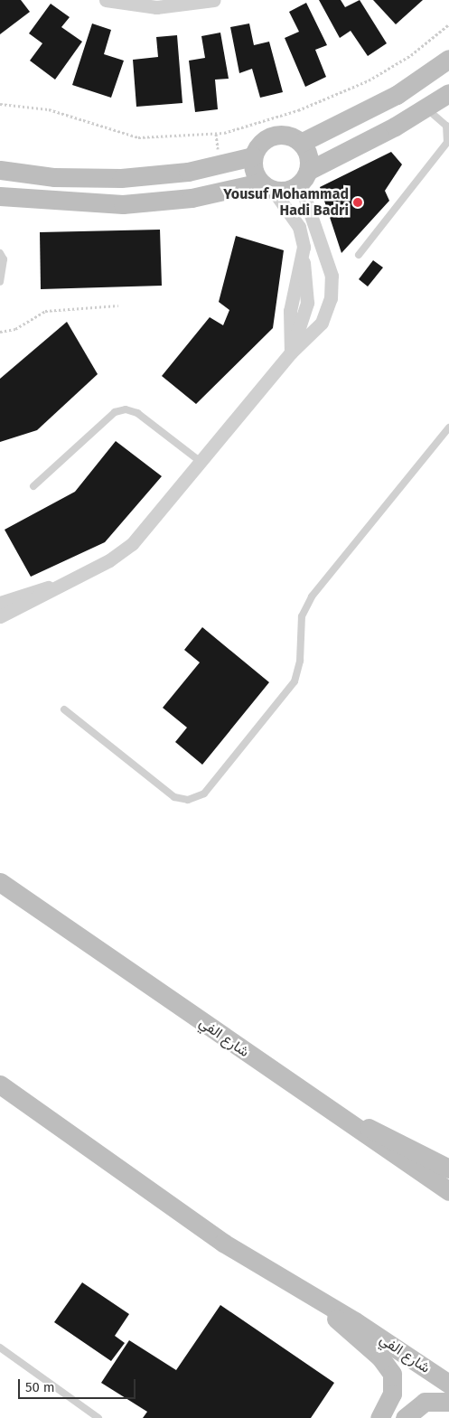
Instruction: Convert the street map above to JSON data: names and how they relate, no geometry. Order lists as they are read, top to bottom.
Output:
{
  "streets": {
    "street": ["شارع الفي"]
  },
  "places": ["Yousuf Mohammad Hadi Badri"],
  "scale_bar": "50 m"
}
